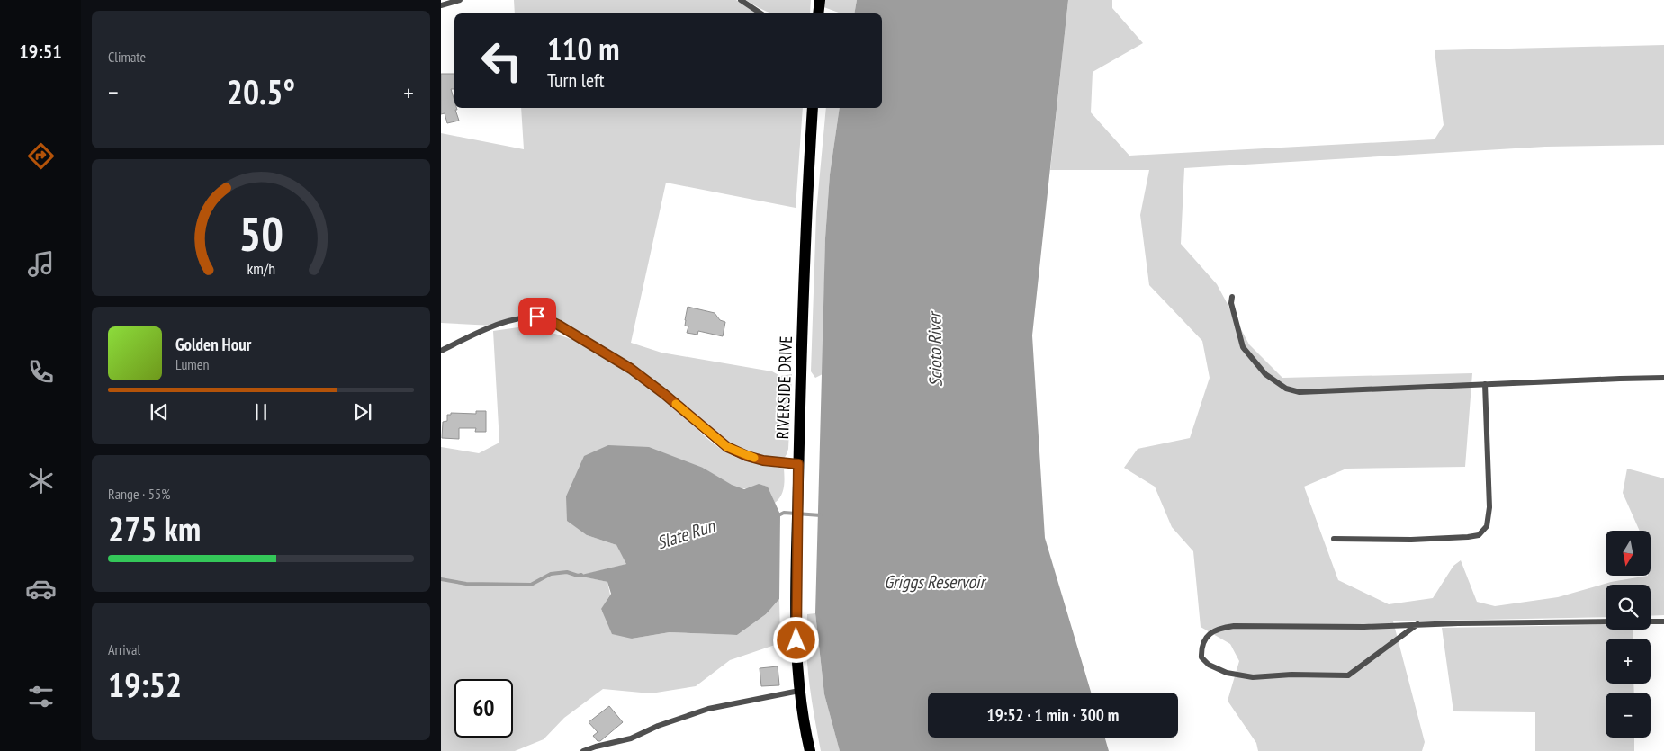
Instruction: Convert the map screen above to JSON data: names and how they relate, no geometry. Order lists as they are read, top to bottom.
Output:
{
  "streets": {
    "main road": ["RIVERSIDE DRIVE"]
  },
  "water": ["Scioto River", "Slate Run", "Griggs Reservoir"],
  "north": "bottom",
  "page": {
    "tabs": "19:51",
    "tile": [
      "Climate",
      ["Range · 55%", "275 km"],
      ["Arrival", "19:52"]
    ],
    "turn": ["110 m", "Turn left"],
    "heat": ["−", "20.5°", "+"],
    "song": ["Golden Hour", "Lumen"],
    "map_buttons": ["+", "−"],
    "limit": "60",
    "trip": "19:52 · 1 min · 300 m",
    "gauge": ["50", "km/h"]
  }
}
